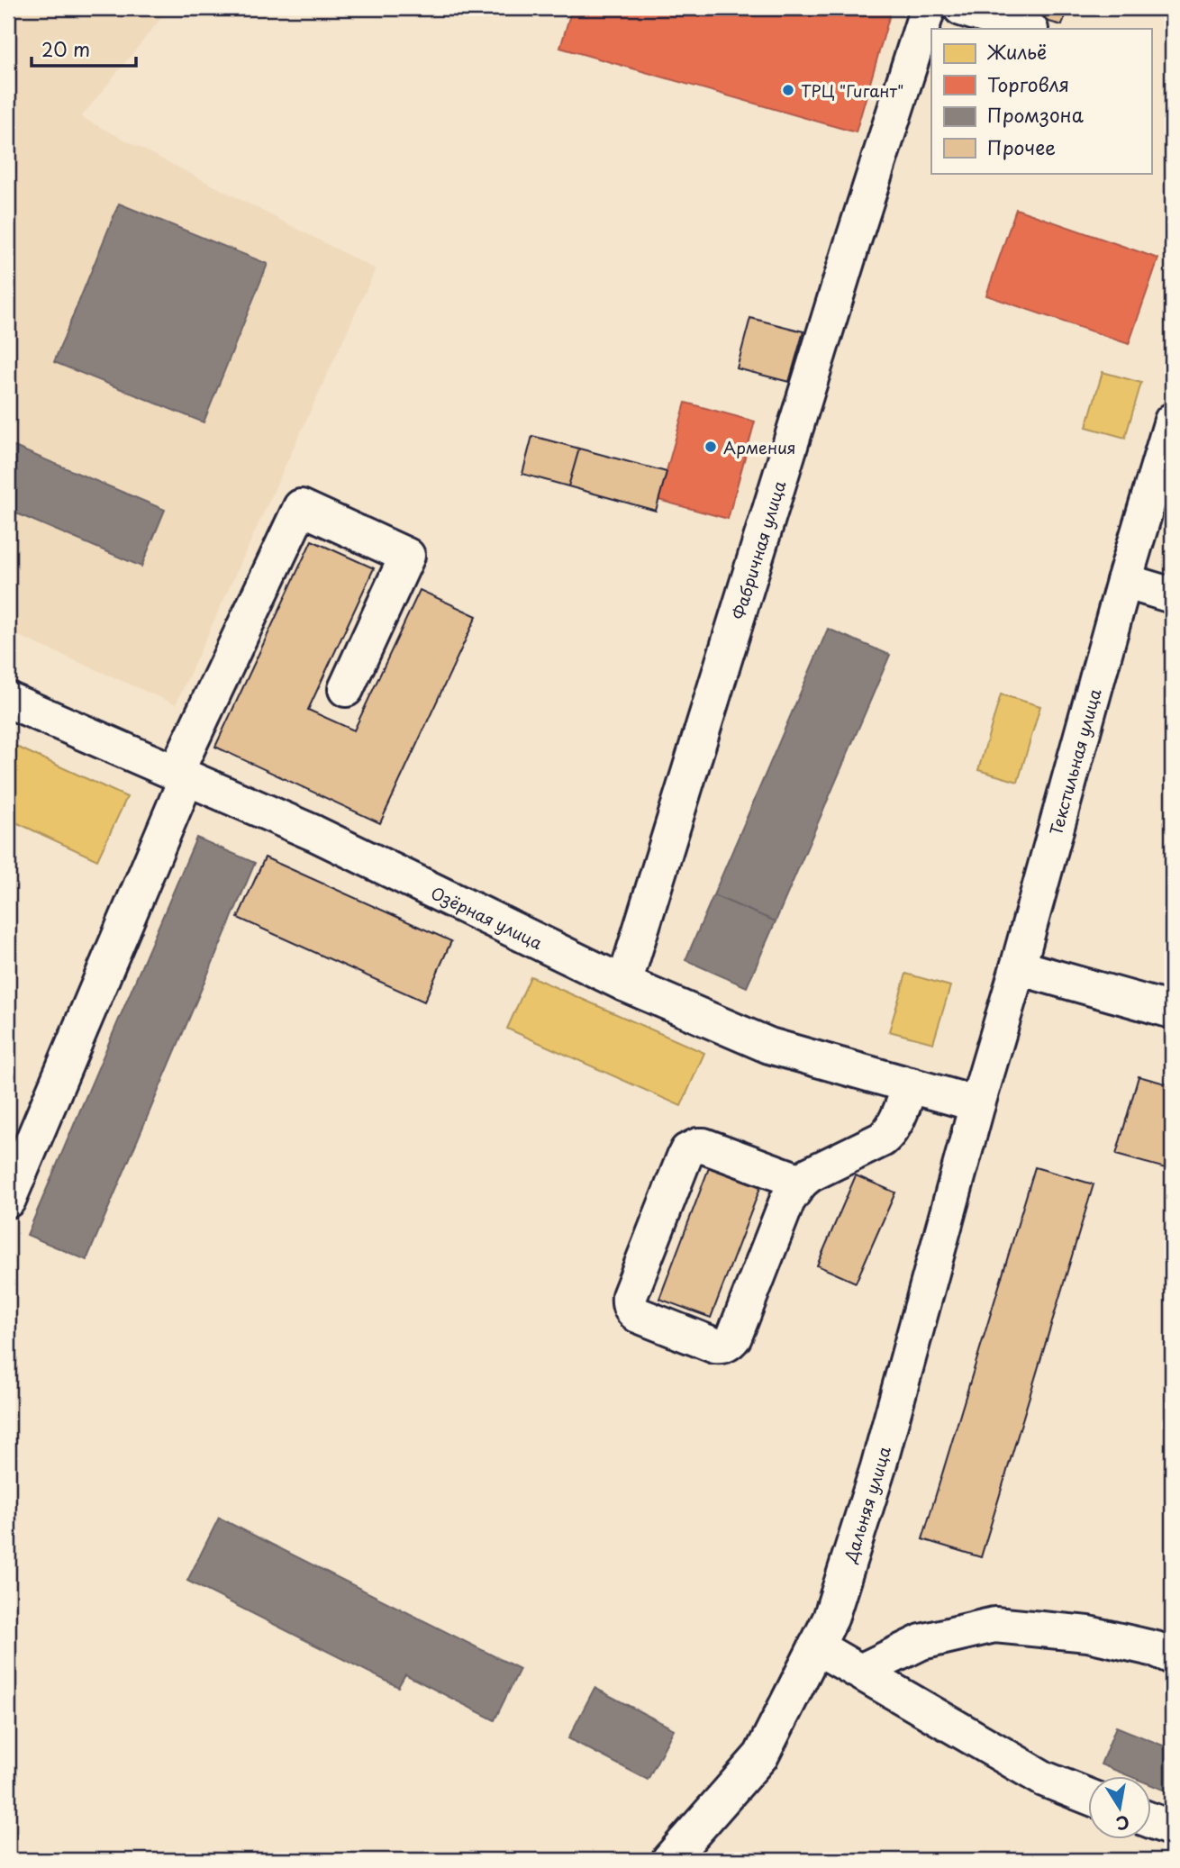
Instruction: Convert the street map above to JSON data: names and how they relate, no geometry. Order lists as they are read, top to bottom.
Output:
{
  "streets": {
    "street": [
      "Фабричная улица",
      "Текстильная улица",
      "Озёрная улица",
      "Дальняя улица"
    ]
  },
  "crossings": [
    ["Фабричная улица", "Озёрная улица"],
    ["Текстильная улица", "Озёрная улица"],
    ["Текстильная улица", "Дальняя улица"],
    ["Озёрная улица", "Дальняя улица"]
  ],
  "places": ["ТРЦ \"Гигант\"", "Армения"],
  "legend": [
    "Жильё",
    "Торговля",
    "Промзона",
    "Прочее"
  ],
  "scale_bar": "20 m",
  "north": "bottom"
}
